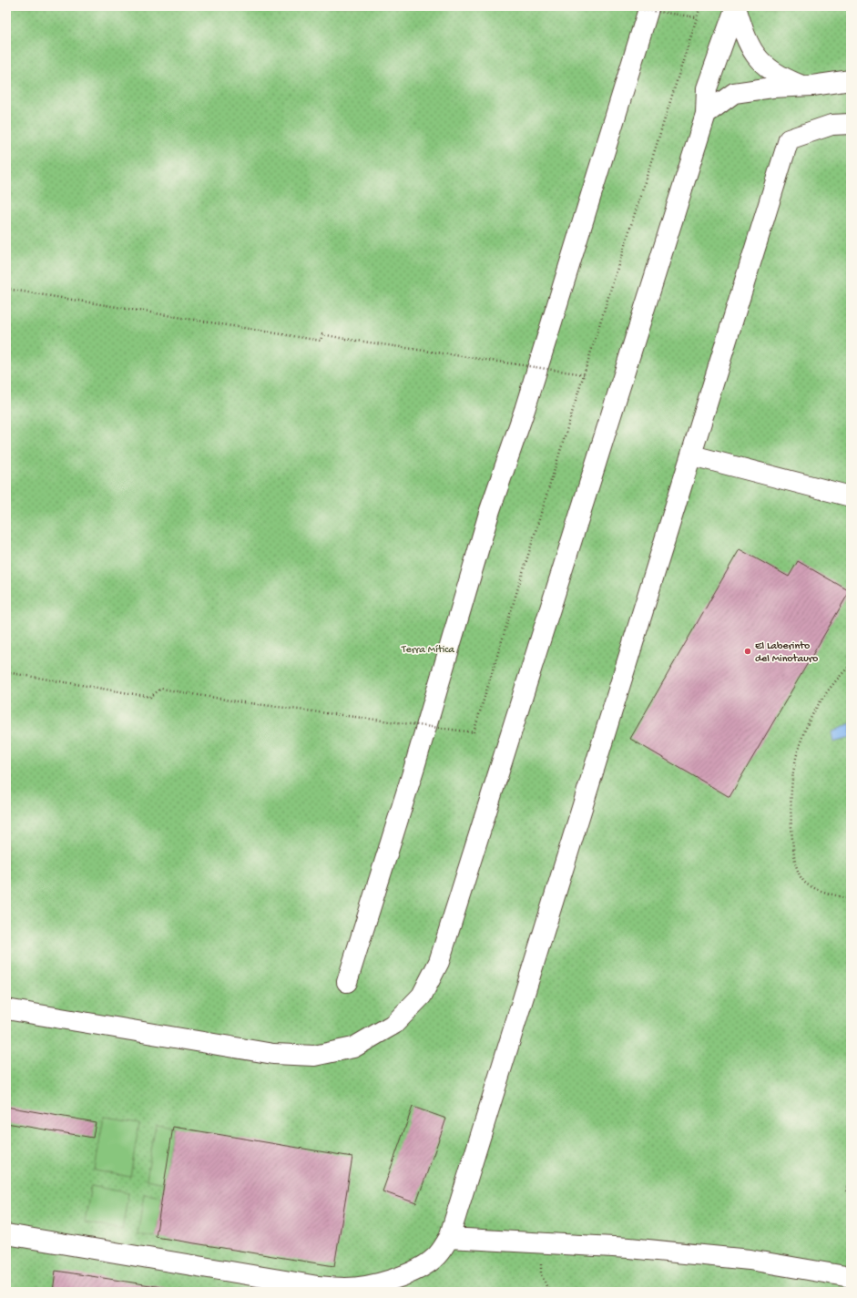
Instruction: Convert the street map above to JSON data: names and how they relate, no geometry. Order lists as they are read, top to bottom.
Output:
{
  "parks": ["Terra Mítica"],
  "places": ["El Laberinto del Minotauro"]
}
